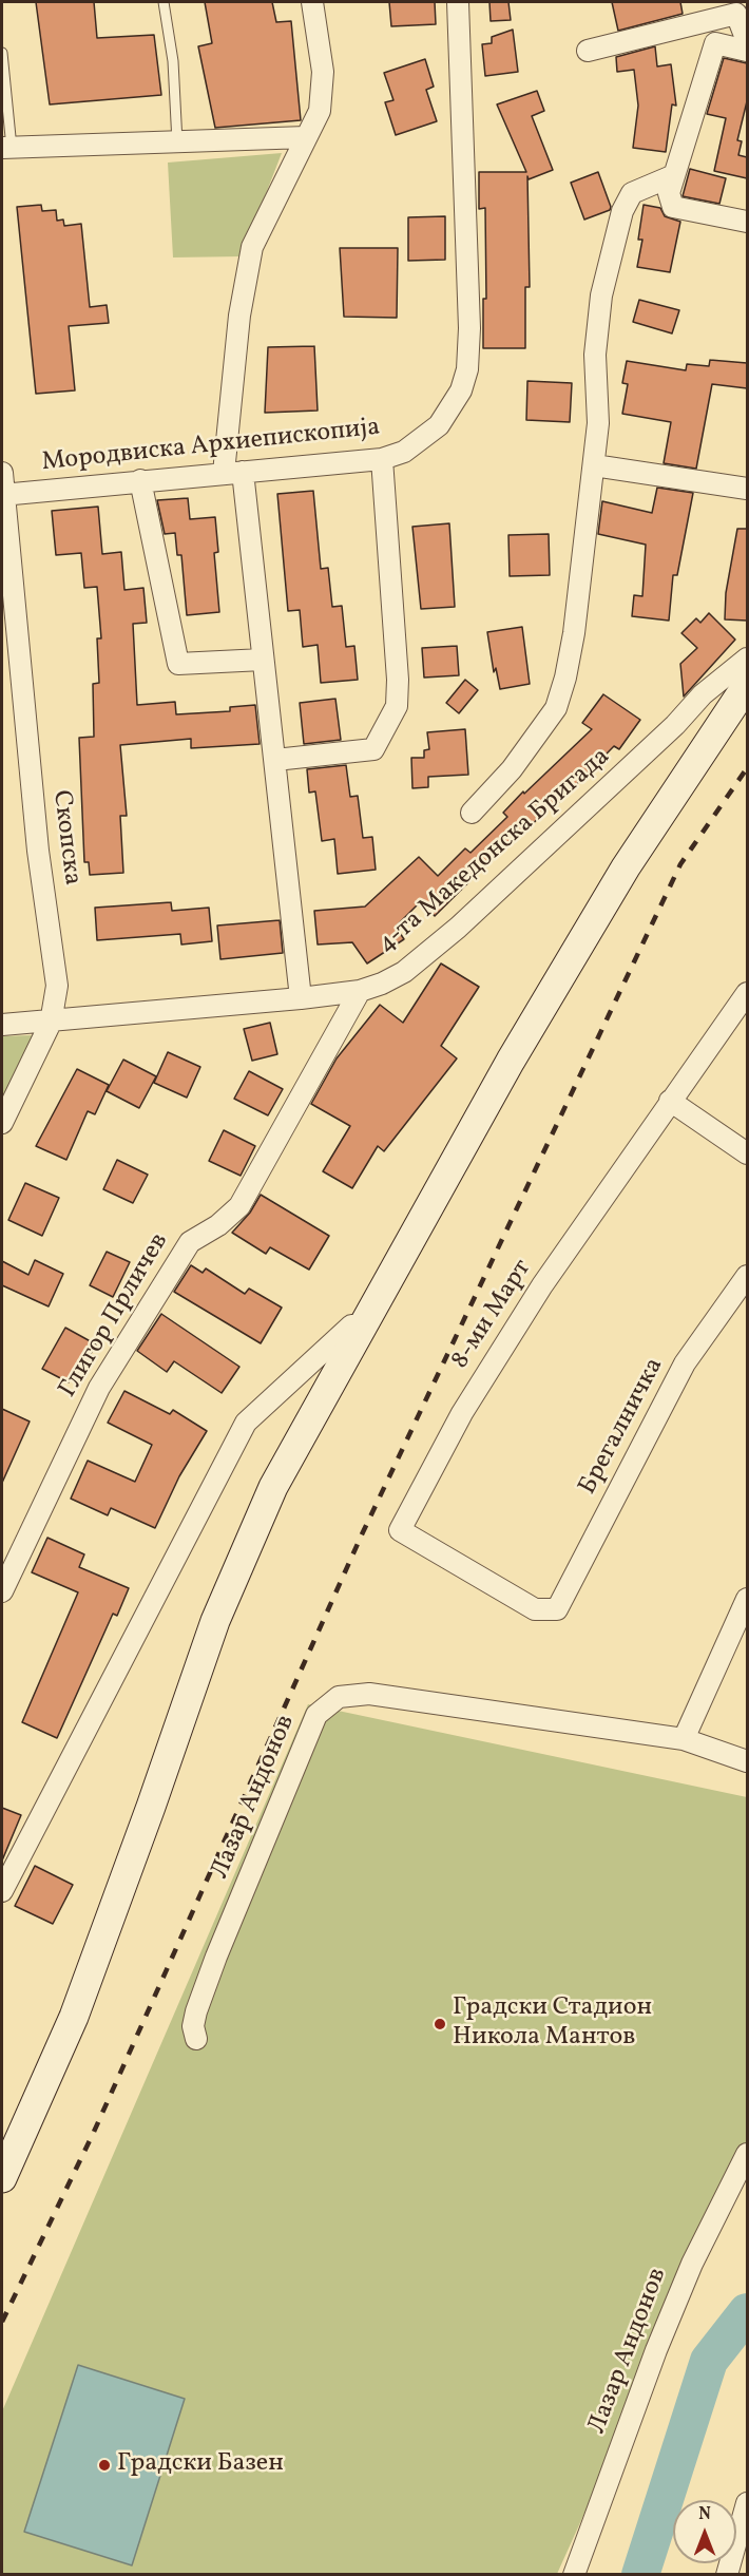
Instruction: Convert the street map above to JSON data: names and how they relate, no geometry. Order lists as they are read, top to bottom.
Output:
{
  "streets": {
    "street": [
      "Мородвиска Архиепископија",
      "Скопска",
      "4-та Македонска Бригада",
      "8-ми Март",
      "Глигор Прличев",
      "Брегалничка",
      "Лазар Андонов"
    ]
  },
  "crossings": [
    ["Мородвиска Архиепископија", "Скопска"],
    ["Скопска", "4-та Македонска Бригада"],
    ["4-та Македонска Бригада", "Глигор Прличев"],
    ["8-ми Март", "Брегалничка"]
  ],
  "places": ["Градски Стадион Никола Мантов", "Градски Базен"],
  "north": "top"
}
